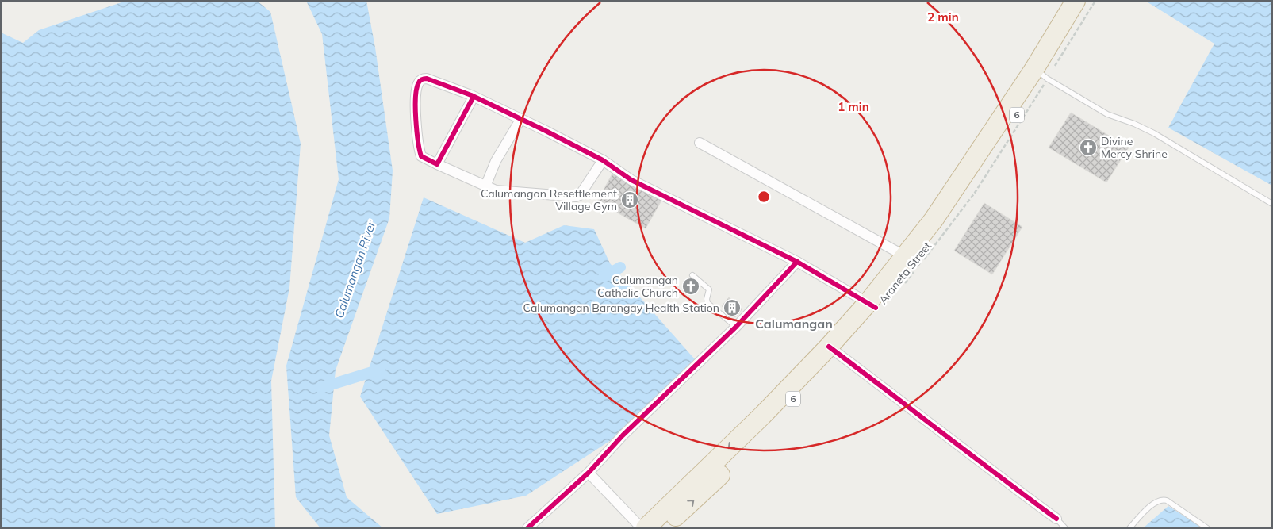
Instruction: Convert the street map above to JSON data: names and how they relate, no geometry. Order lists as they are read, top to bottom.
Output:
{
  "streets": {
    "highway": ["6", "Araneta Street"]
  },
  "districts": ["Calumangan"],
  "water": ["Calumangan River"],
  "places": {
    "church": ["Divine Mercy Shrine", "Calumangan Catholic Church"],
    "building": ["Calumangan Resettlement Village Gym", "Calumangan Barangay Health Station"]
  },
  "rings": ["2 min", "1 min"]
}
